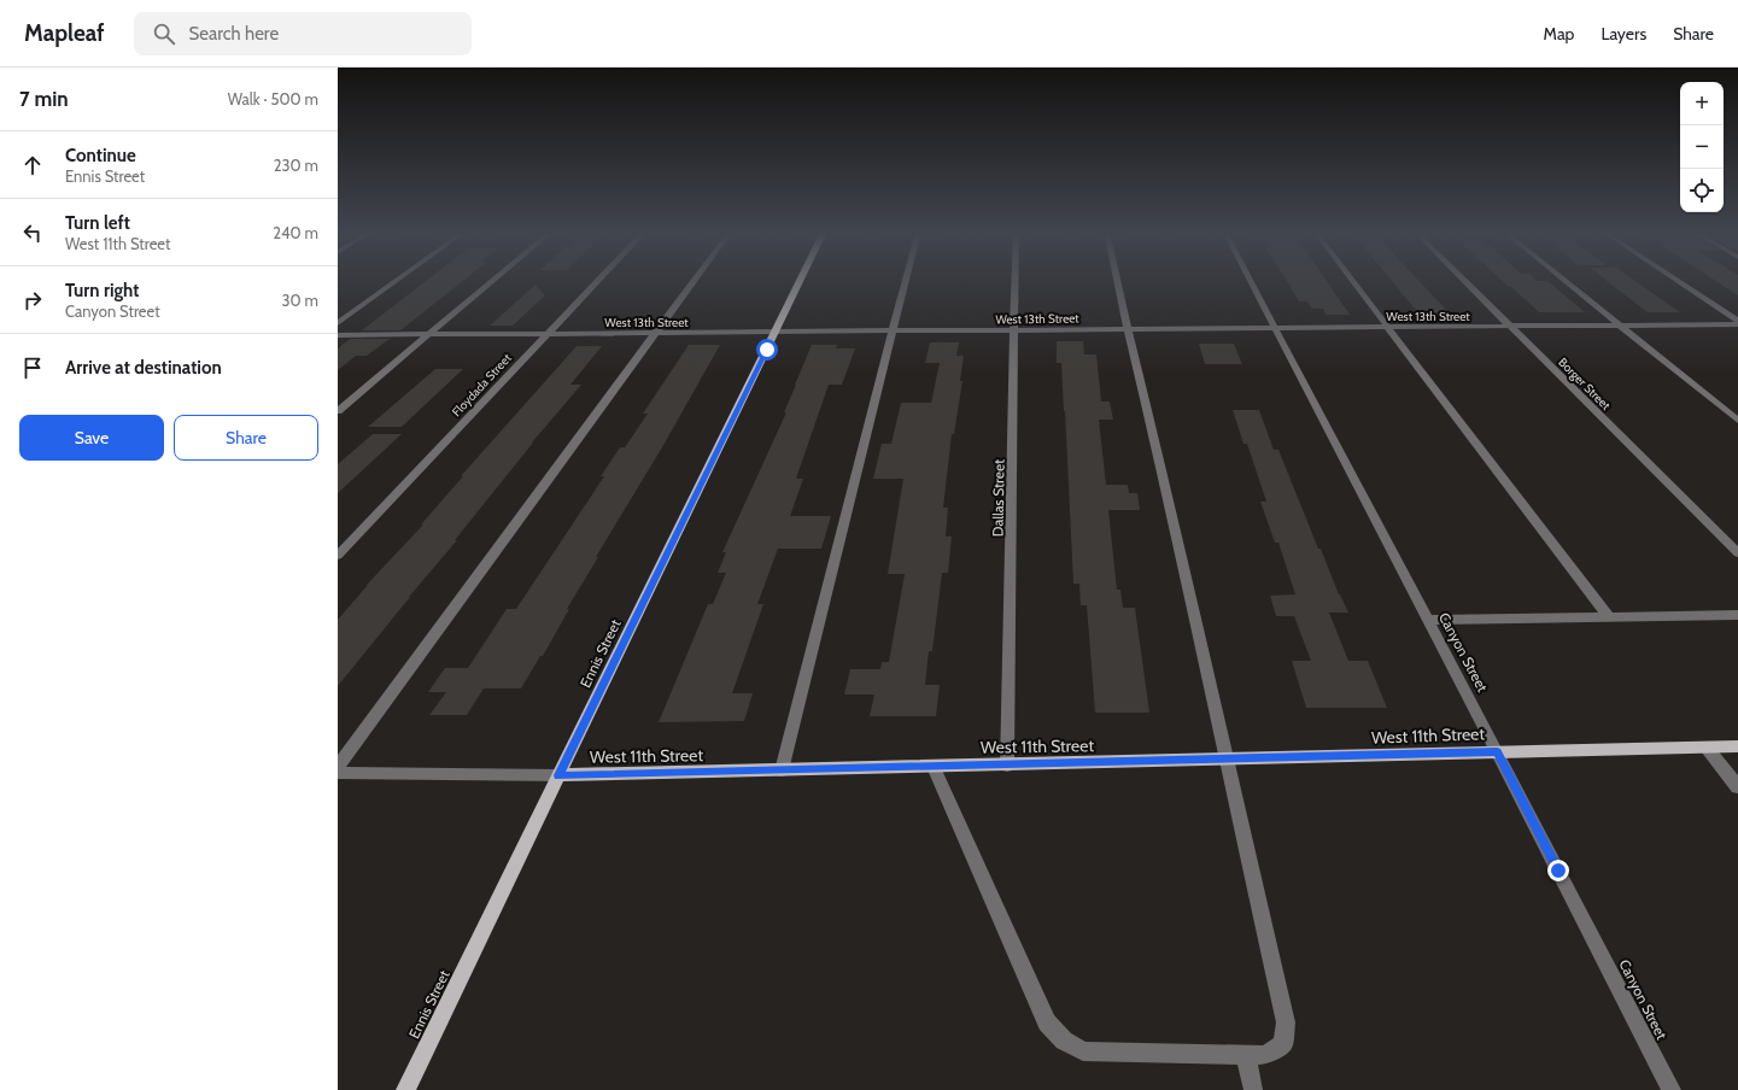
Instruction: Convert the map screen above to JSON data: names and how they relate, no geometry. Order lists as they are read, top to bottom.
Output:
{
  "streets": {
    "main road": ["Ennis Street", "West 11th Street"],
    "street": [
      "West 13th Street",
      "Borger Street",
      "Floydada Street",
      "Dallas Street",
      "Canyon Street"
    ]
  },
  "crossings": [
    ["West 13th Street", "Borger Street"],
    ["West 13th Street", "Floydada Street"],
    ["West 13th Street", "Dallas Street"],
    ["West 13th Street", "Canyon Street"],
    ["West 13th Street", "Ennis Street"],
    ["Dallas Street", "West 11th Street"],
    ["Canyon Street", "West 11th Street"],
    ["Ennis Street", "West 11th Street"]
  ],
  "page": {
    "header": "Mapleaf",
    "search": "Search here",
    "nav": ["Map", "Layers", "Share"],
    "heading": ["7 min", "Walk · 500 m"],
    "map_buttons": ["+", "−"],
    "list": [
      ["Continue", "Ennis Street", "230 m"],
      ["Turn left", "West 11th Street", "240 m"],
      ["Turn right", "Canyon Street", "30 m"],
      "Arrive at destination"
    ],
    "buttons": ["Save", "Share"]
  }
}
